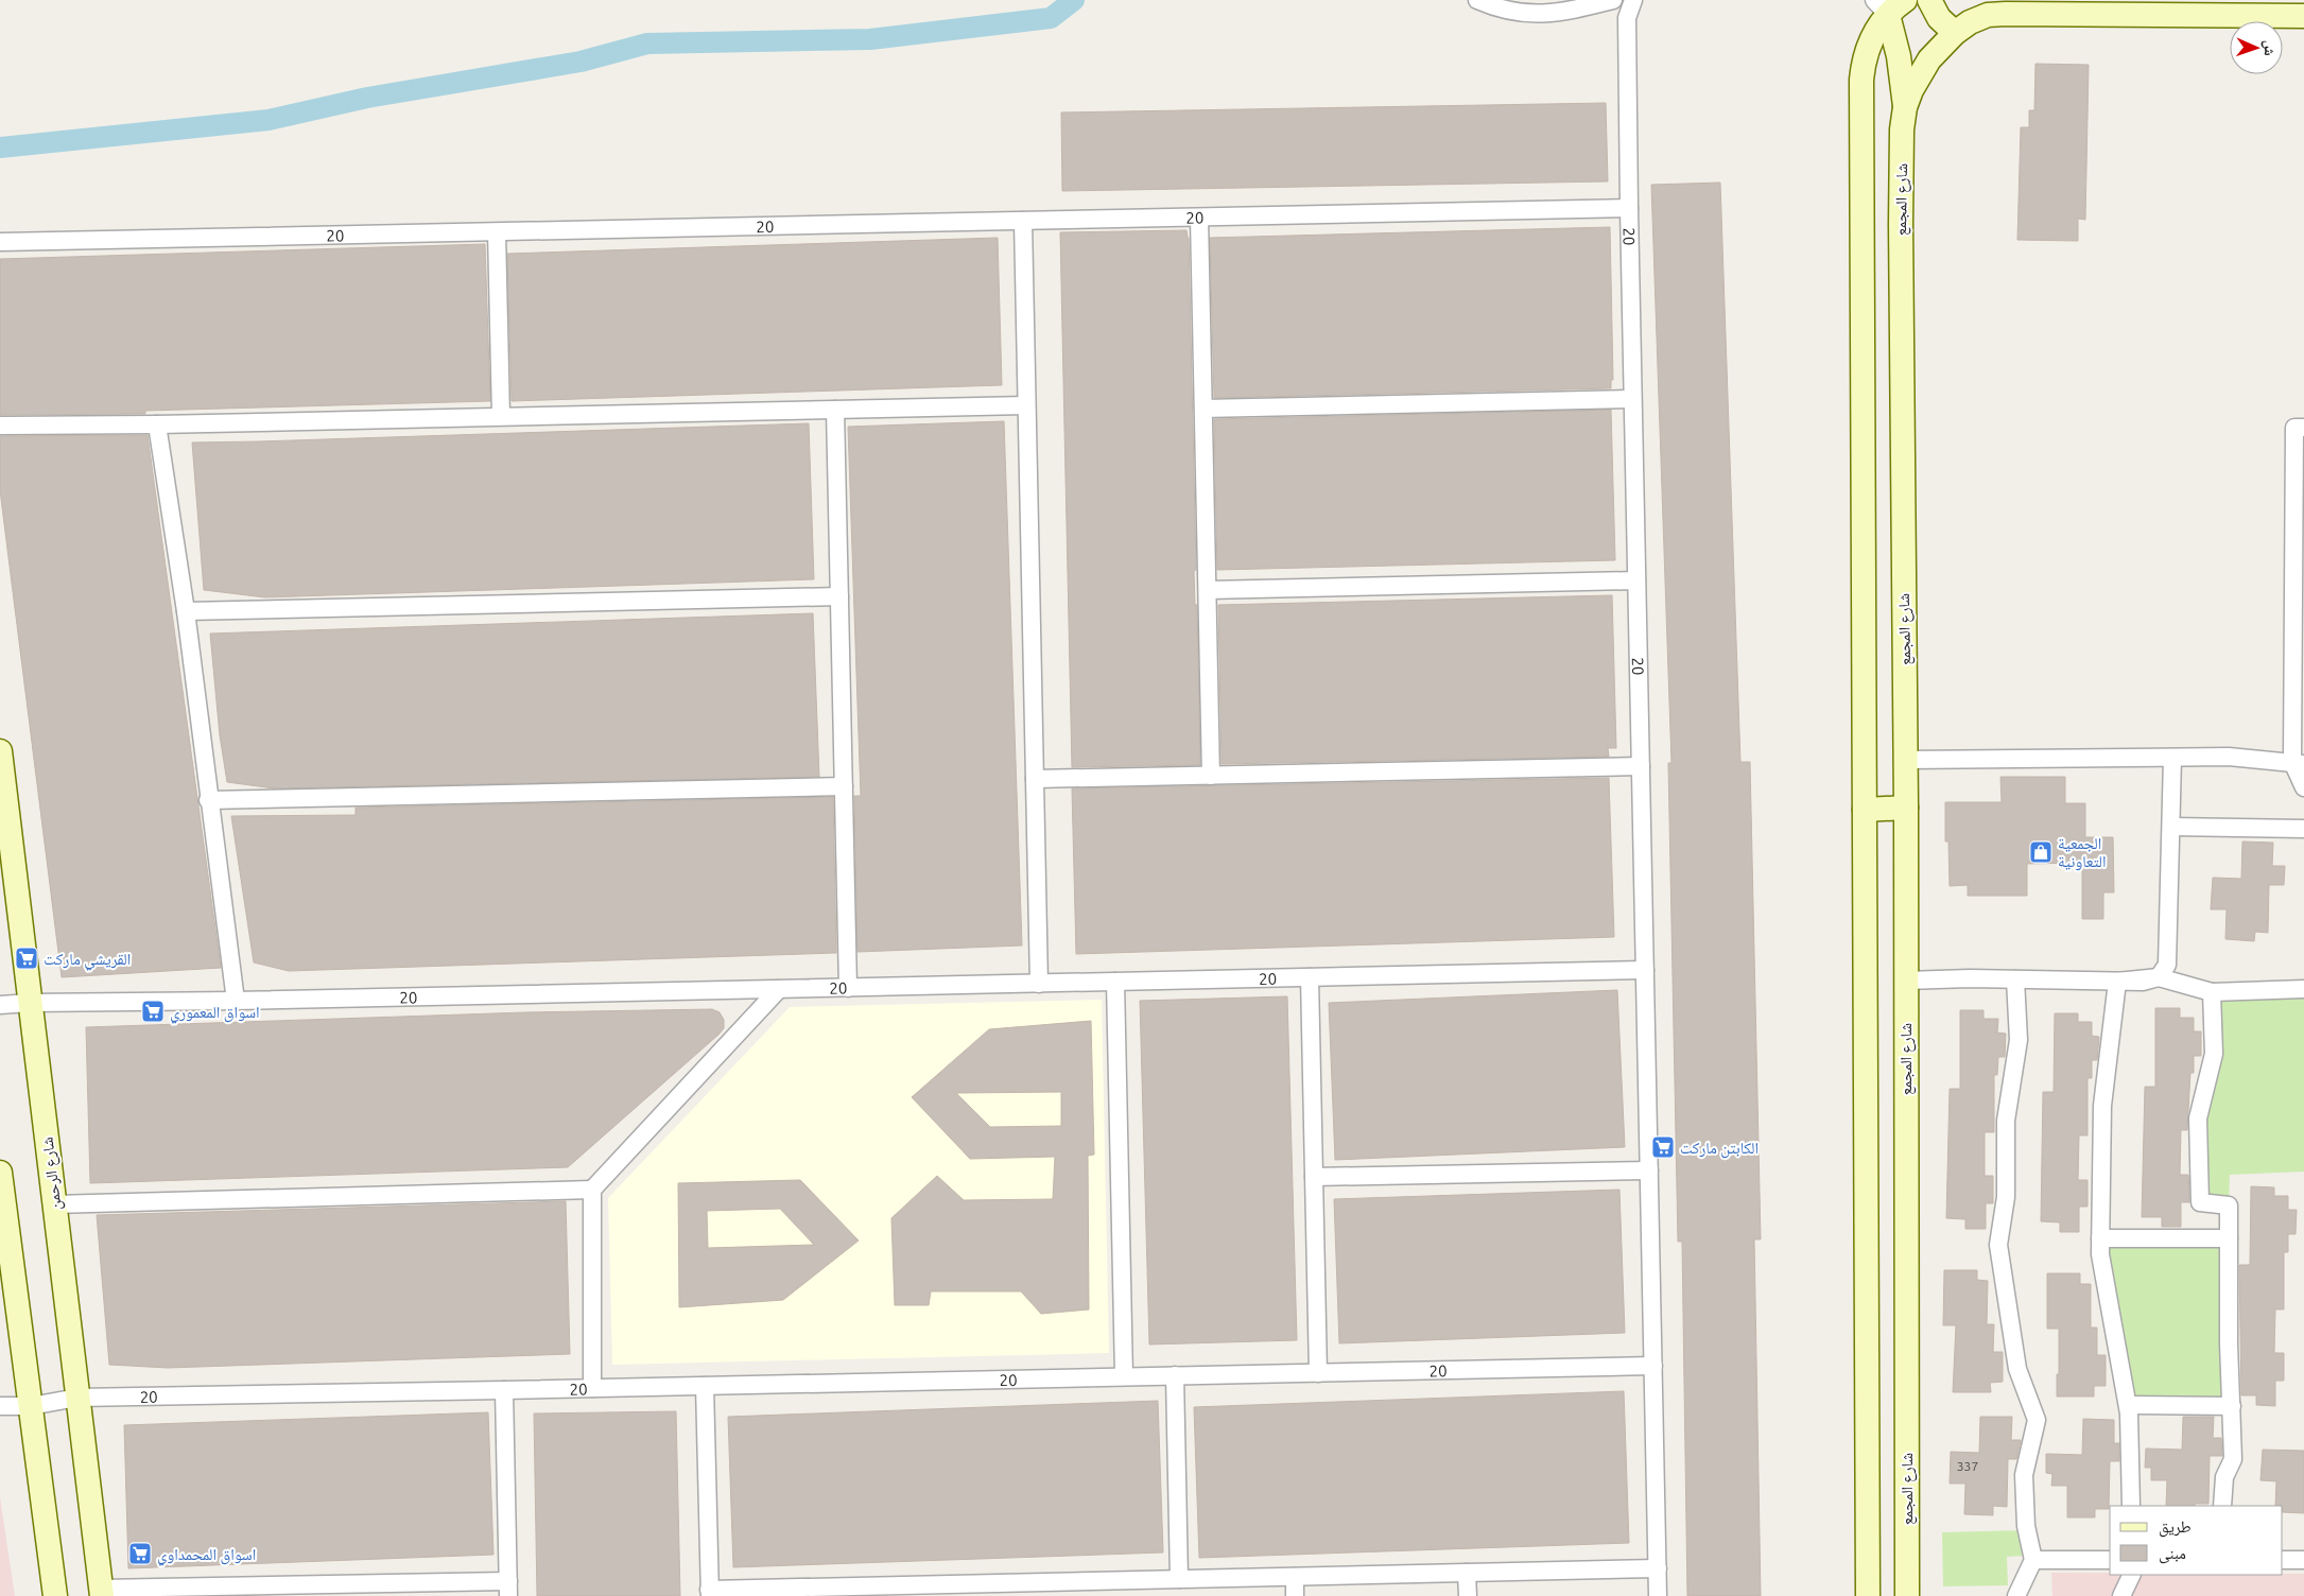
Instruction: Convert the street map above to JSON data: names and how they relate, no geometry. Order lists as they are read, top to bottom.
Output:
{
  "streets": {
    "street": ["شارع المجمع", "20", "شارع الرحمن"]
  },
  "crossings": [
    ["20", "شارع الرحمن"]
  ],
  "places": {
    "shop": ["الجمعية التعاونية"],
    "supermarket": [
      "القريشي ماركت",
      "اسواق المعموري",
      "الكابتن ماركت",
      "اسواق المحمداوي"
    ]
  },
  "house_numbers": ["337"],
  "legend": ["طريق", "مبنى"],
  "north": "right"
}
